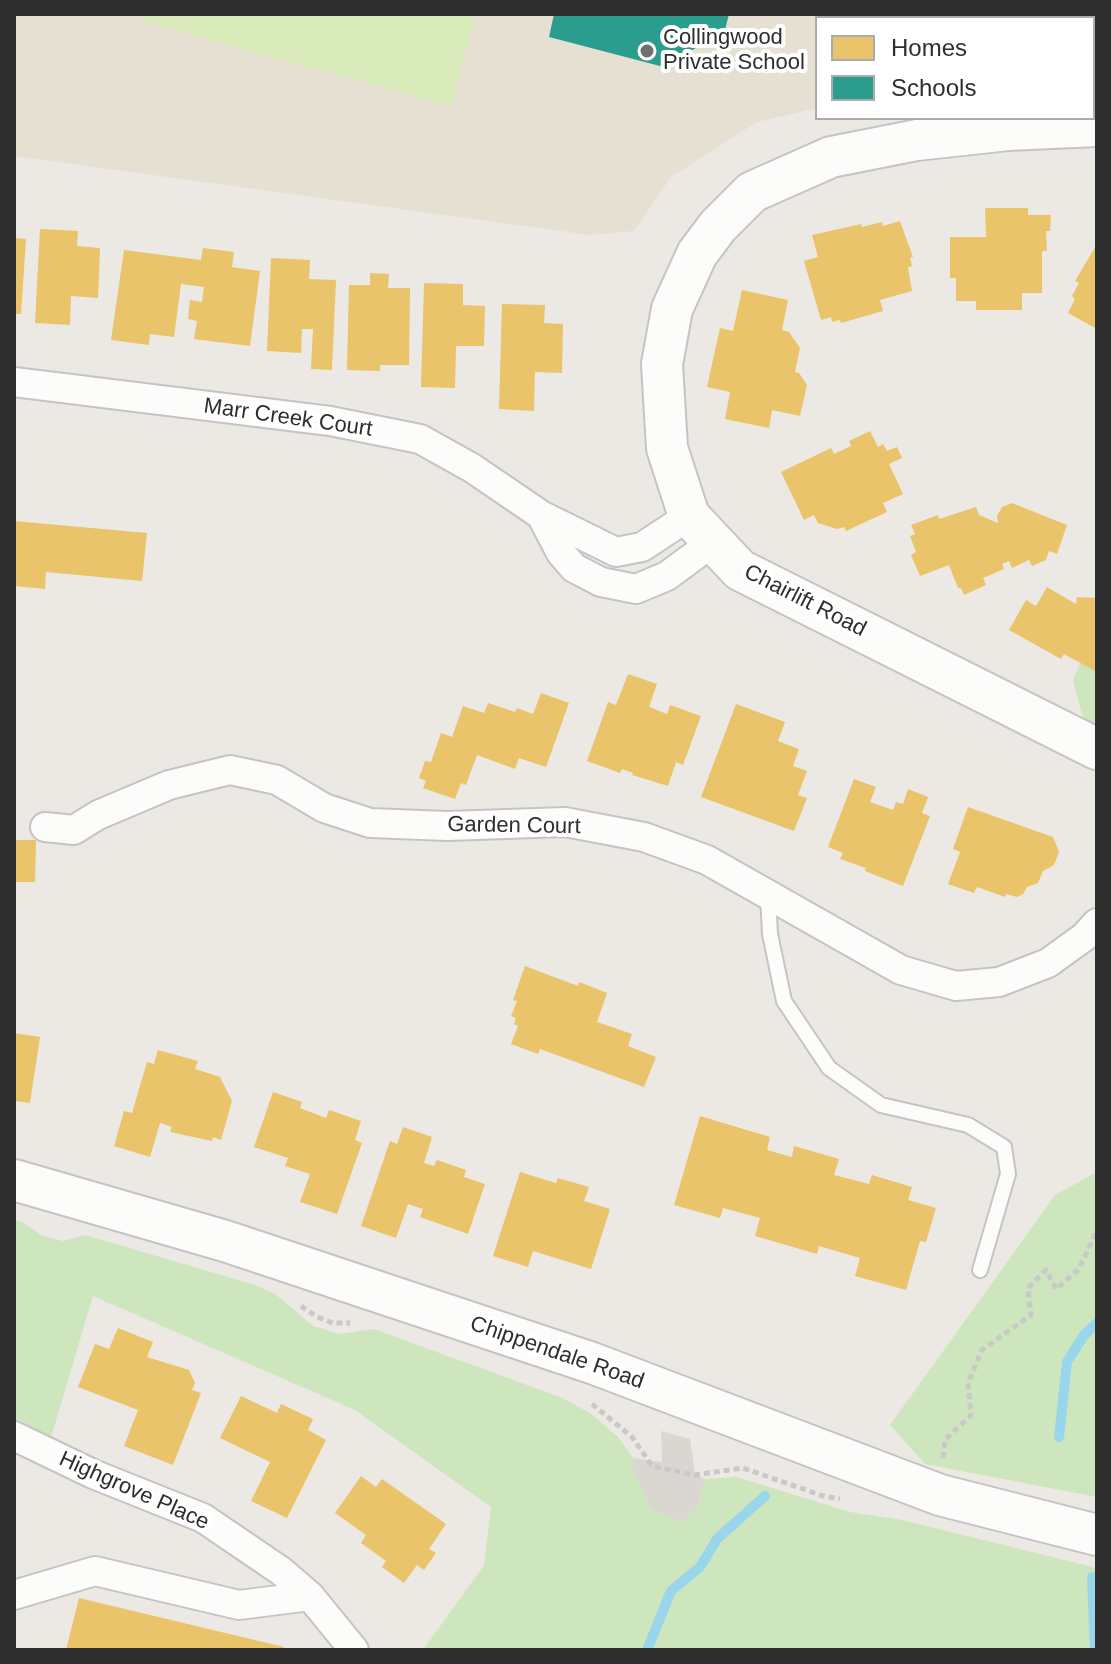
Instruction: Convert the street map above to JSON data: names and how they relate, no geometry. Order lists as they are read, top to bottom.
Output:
{
  "streets": {
    "street": [
      "Marr Creek Court",
      "Chairlift Road",
      "Garden Court",
      "Chippendale Road",
      "Highgrove Place"
    ]
  },
  "crossings": [
    ["Marr Creek Court", "Chairlift Road"]
  ],
  "places": ["Collingwood Private School"],
  "legend": ["Homes", "Schools"]
}
